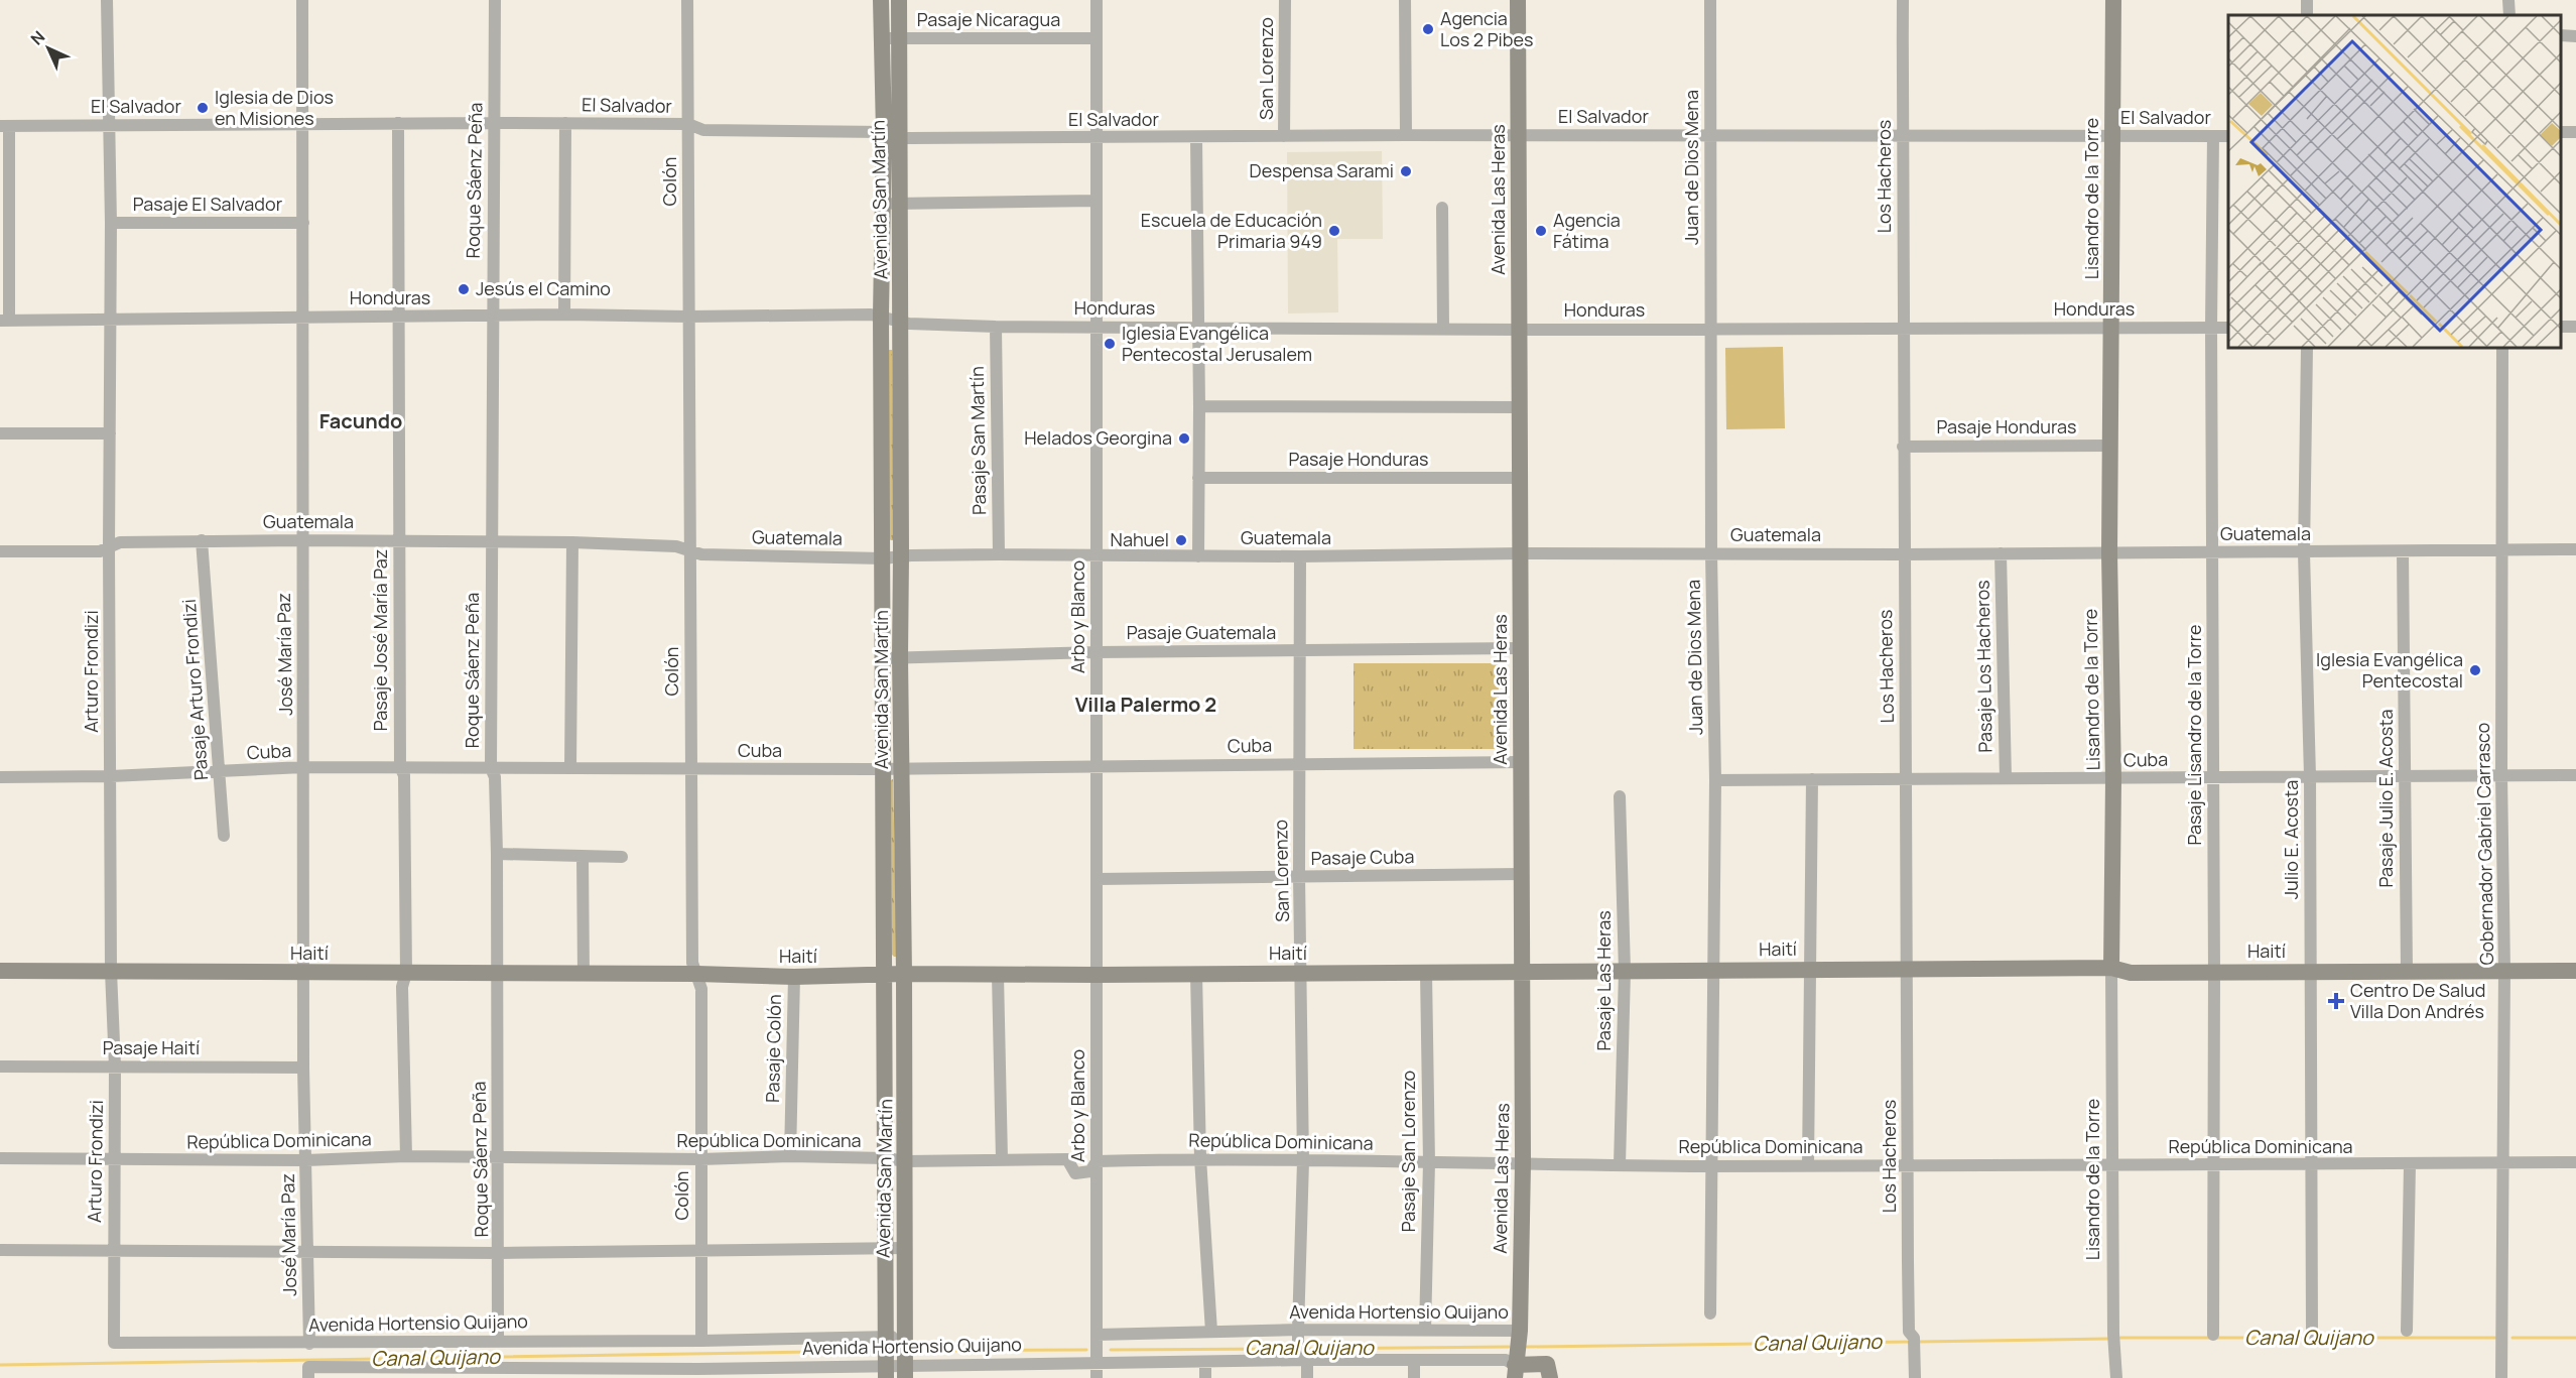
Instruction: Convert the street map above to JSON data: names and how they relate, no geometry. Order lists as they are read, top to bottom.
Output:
{
  "streets": {
    "main road": [
      "Lisandro de la Torre",
      "Avenida San Martín",
      "Avenida Las Heras",
      "Haití"
    ],
    "street": [
      "Pasaje Nicaragua",
      "San Lorenzo",
      "El Salvador",
      "Juan de Dios Mena",
      "Los Hacheros",
      "Roque Sáenz Peña",
      "Colón",
      "Pasaje El Salvador",
      "Honduras",
      "Pasaje Honduras",
      "Pasaje San Martín",
      "Guatemala",
      "Arbo y Blanco",
      "Pasaje Guatemala",
      "Pasaje José María Paz",
      "José María Paz",
      "Pasaje Los Hacheros",
      "Arturo Frondizi",
      "Pasaje Arturo Frondizi",
      "Pasaje Lisandro de la Torre",
      "Cuba",
      "Pasaje Julio E. Acosta",
      "Julio E. Acosta",
      "Gobernador Gabriel Carrasco",
      "Pasaje Cuba",
      "Pasaje Las Heras",
      "Pasaje Haití",
      "Pasaje Colón",
      "República Dominicana",
      "Pasaje San Lorenzo",
      "Avenida Hortensio Quijano"
    ]
  },
  "crossings": [
    ["Pasaje Nicaragua", "Avenida San Martín"],
    ["Pasaje Nicaragua", "Arbo y Blanco"],
    ["San Lorenzo", "El Salvador"],
    ["San Lorenzo", "Guatemala"],
    ["San Lorenzo", "Pasaje Guatemala"],
    ["San Lorenzo", "Cuba"],
    ["San Lorenzo", "Pasaje Cuba"],
    ["San Lorenzo", "Haití"],
    ["San Lorenzo", "República Dominicana"],
    ["San Lorenzo", "Avenida Hortensio Quijano"],
    ["El Salvador", "Juan de Dios Mena"],
    ["El Salvador", "Los Hacheros"],
    ["El Salvador", "Roque Sáenz Peña"],
    ["El Salvador", "Colón"],
    ["El Salvador", "Lisandro de la Torre"],
    ["El Salvador", "Avenida San Martín"],
    ["El Salvador", "Avenida Las Heras"],
    ["El Salvador", "Arbo y Blanco"],
    ["El Salvador", "Pasaje José María Paz"],
    ["El Salvador", "José María Paz"],
    ["El Salvador", "Arturo Frondizi"],
    ["El Salvador", "Pasaje Lisandro de la Torre"],
    ["Juan de Dios Mena", "Honduras"],
    ["Juan de Dios Mena", "Guatemala"],
    ["Juan de Dios Mena", "Cuba"],
    ["Juan de Dios Mena", "Haití"],
    ["Juan de Dios Mena", "República Dominicana"],
    ["Los Hacheros", "Honduras"],
    ["Los Hacheros", "Pasaje Honduras"],
    ["Los Hacheros", "Guatemala"],
    ["Los Hacheros", "Cuba"],
    ["Los Hacheros", "Haití"],
    ["Los Hacheros", "República Dominicana"],
    ["Roque Sáenz Peña", "Honduras"],
    ["Roque Sáenz Peña", "Guatemala"],
    ["Roque Sáenz Peña", "Cuba"],
    ["Roque Sáenz Peña", "Haití"],
    ["Roque Sáenz Peña", "República Dominicana"],
    ["Roque Sáenz Peña", "Avenida Hortensio Quijano"],
    ["Colón", "Honduras"],
    ["Colón", "Guatemala"],
    ["Colón", "Cuba"],
    ["Colón", "Haití"],
    ["Colón", "República Dominicana"],
    ["Colón", "Avenida Hortensio Quijano"],
    ["Lisandro de la Torre", "Honduras"],
    ["Lisandro de la Torre", "Pasaje Honduras"],
    ["Lisandro de la Torre", "Guatemala"],
    ["Lisandro de la Torre", "Cuba"],
    ["Lisandro de la Torre", "Haití"],
    ["Lisandro de la Torre", "República Dominicana"],
    ["Avenida San Martín", "Honduras"],
    ["Avenida San Martín", "Guatemala"],
    ["Avenida San Martín", "Pasaje Guatemala"],
    ["Avenida San Martín", "Cuba"],
    ["Avenida San Martín", "Haití"],
    ["Avenida San Martín", "República Dominicana"],
    ["Avenida San Martín", "Avenida Hortensio Quijano"],
    ["Avenida Las Heras", "Honduras"],
    ["Avenida Las Heras", "Pasaje Honduras"],
    ["Avenida Las Heras", "Guatemala"],
    ["Avenida Las Heras", "Pasaje Guatemala"],
    ["Avenida Las Heras", "Cuba"],
    ["Avenida Las Heras", "Pasaje Cuba"],
    ["Avenida Las Heras", "Haití"],
    ["Avenida Las Heras", "República Dominicana"],
    ["Avenida Las Heras", "Avenida Hortensio Quijano"],
    ["Pasaje El Salvador", "José María Paz"],
    ["Pasaje El Salvador", "Arturo Frondizi"],
    ["Honduras", "Pasaje San Martín"],
    ["Honduras", "Arbo y Blanco"],
    ["Honduras", "Pasaje José María Paz"],
    ["Honduras", "José María Paz"],
    ["Honduras", "Arturo Frondizi"],
    ["Honduras", "Pasaje Lisandro de la Torre"],
    ["Pasaje San Martín", "Guatemala"],
    ["Guatemala", "Arbo y Blanco"],
    ["Guatemala", "Pasaje José María Paz"],
    ["Guatemala", "José María Paz"],
    ["Guatemala", "Pasaje Los Hacheros"],
    ["Guatemala", "Arturo Frondizi"],
    ["Guatemala", "Pasaje Arturo Frondizi"],
    ["Guatemala", "Pasaje Lisandro de la Torre"],
    ["Guatemala", "Pasaje Julio E. Acosta"],
    ["Guatemala", "Julio E. Acosta"],
    ["Guatemala", "Gobernador Gabriel Carrasco"],
    ["Arbo y Blanco", "Pasaje Guatemala"],
    ["Arbo y Blanco", "Cuba"],
    ["Arbo y Blanco", "Pasaje Cuba"],
    ["Arbo y Blanco", "Haití"],
    ["Arbo y Blanco", "República Dominicana"],
    ["Arbo y Blanco", "Avenida Hortensio Quijano"],
    ["Pasaje José María Paz", "Cuba"],
    ["Pasaje José María Paz", "Haití"],
    ["Pasaje José María Paz", "República Dominicana"],
    ["José María Paz", "Cuba"],
    ["José María Paz", "Haití"],
    ["José María Paz", "Pasaje Haití"],
    ["José María Paz", "República Dominicana"],
    ["José María Paz", "Avenida Hortensio Quijano"],
    ["Pasaje Los Hacheros", "Cuba"],
    ["Arturo Frondizi", "Cuba"],
    ["Arturo Frondizi", "Haití"],
    ["Arturo Frondizi", "Pasaje Haití"],
    ["Arturo Frondizi", "República Dominicana"],
    ["Arturo Frondizi", "Avenida Hortensio Quijano"],
    ["Pasaje Arturo Frondizi", "Cuba"],
    ["Pasaje Lisandro de la Torre", "Cuba"],
    ["Pasaje Lisandro de la Torre", "Haití"],
    ["Pasaje Lisandro de la Torre", "República Dominicana"],
    ["Cuba", "Pasaje Julio E. Acosta"],
    ["Cuba", "Julio E. Acosta"],
    ["Cuba", "Gobernador Gabriel Carrasco"],
    ["Pasaje Julio E. Acosta", "Haití"],
    ["Julio E. Acosta", "Haití"],
    ["Julio E. Acosta", "República Dominicana"],
    ["Gobernador Gabriel Carrasco", "Haití"],
    ["Gobernador Gabriel Carrasco", "República Dominicana"],
    ["Haití", "Pasaje Las Heras"],
    ["Haití", "Pasaje Colón"],
    ["Haití", "Pasaje San Lorenzo"],
    ["Pasaje Las Heras", "República Dominicana"],
    ["Pasaje Colón", "República Dominicana"],
    ["República Dominicana", "Pasaje San Lorenzo"],
    ["Pasaje San Lorenzo", "Avenida Hortensio Quijano"]
  ],
  "districts": ["Facundo", "Villa Palermo 2"],
  "water": ["Canal Quijano"],
  "places": {
    "other": [
      "Agencia Los 2 Pibes",
      "Iglesia de Dios en Misiones",
      "Despensa Sarami",
      "Escuela de Educación Primaria 949",
      "Agencia Fátima",
      "Jesús el Camino",
      "Iglesia Evangélica Pentecostal Jerusalem",
      "Helados Georgina",
      "Nahuel",
      "Iglesia Evangélica Pentecostal"
    ],
    "health": ["Centro De Salud Villa Don Andrés"]
  },
  "north": "top left"
}
